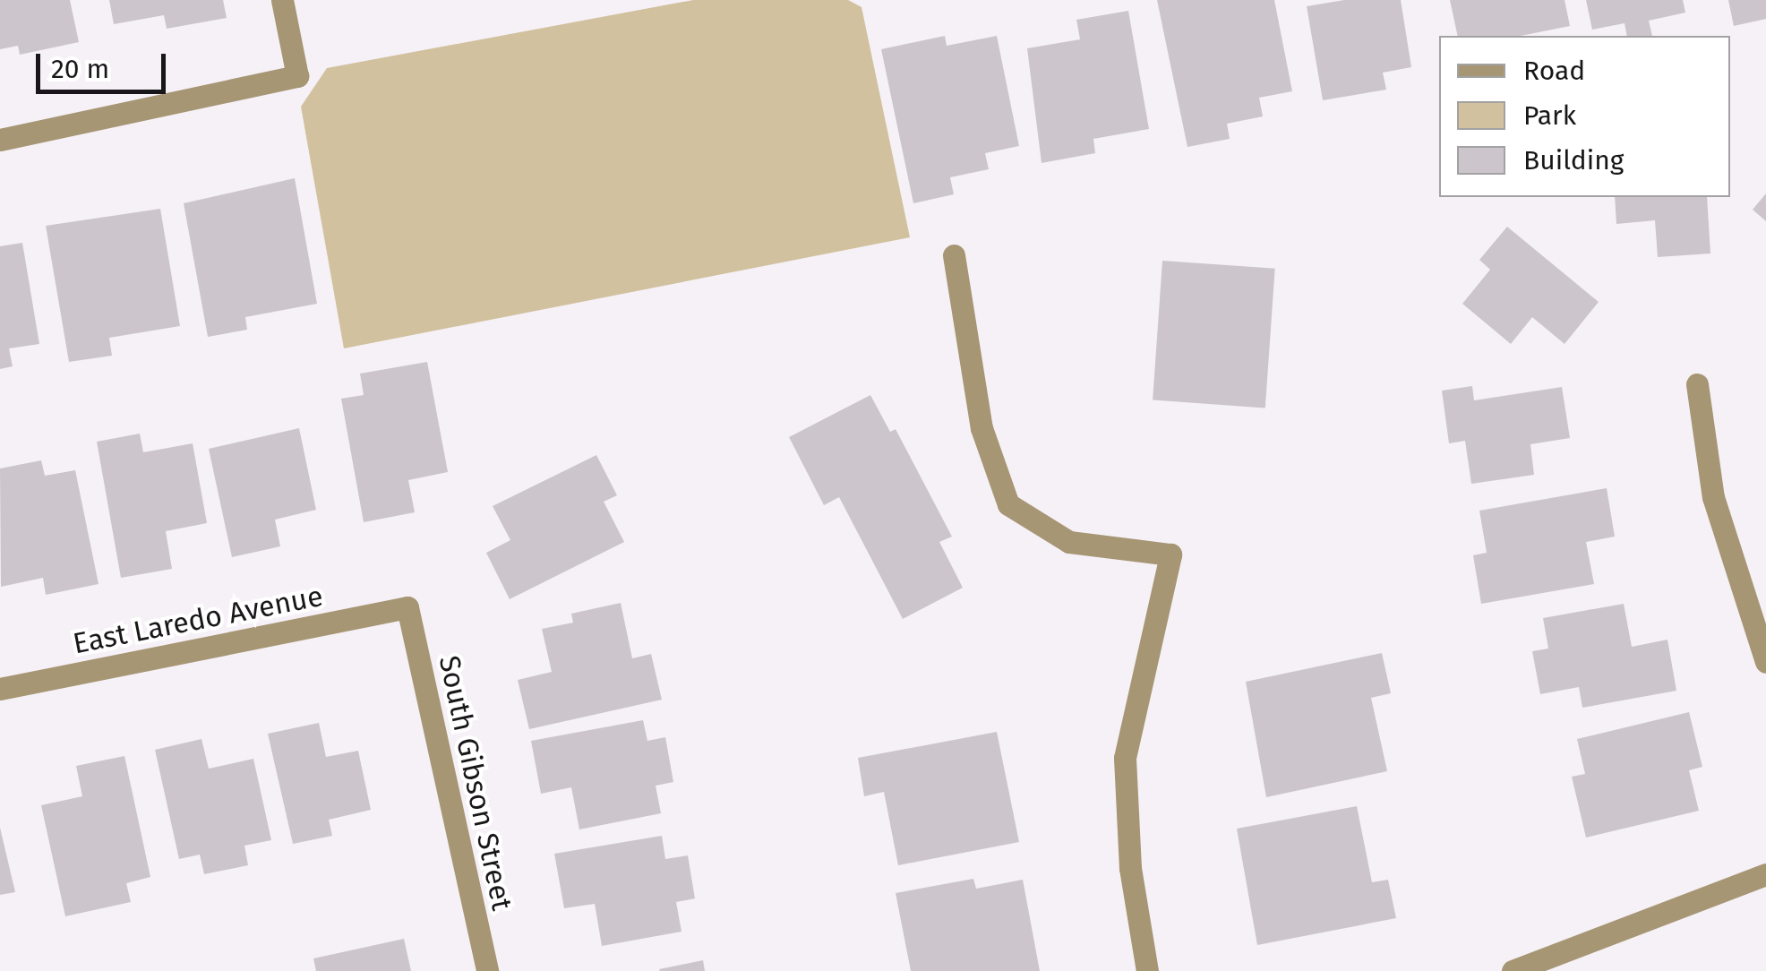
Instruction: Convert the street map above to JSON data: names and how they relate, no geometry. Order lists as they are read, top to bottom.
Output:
{
  "streets": {
    "street": ["East Laredo Avenue", "South Gibson Street"]
  },
  "crossings": [
    ["East Laredo Avenue", "South Gibson Street"]
  ],
  "legend": ["Road", "Park", "Building"],
  "scale_bar": "20 m"
}
